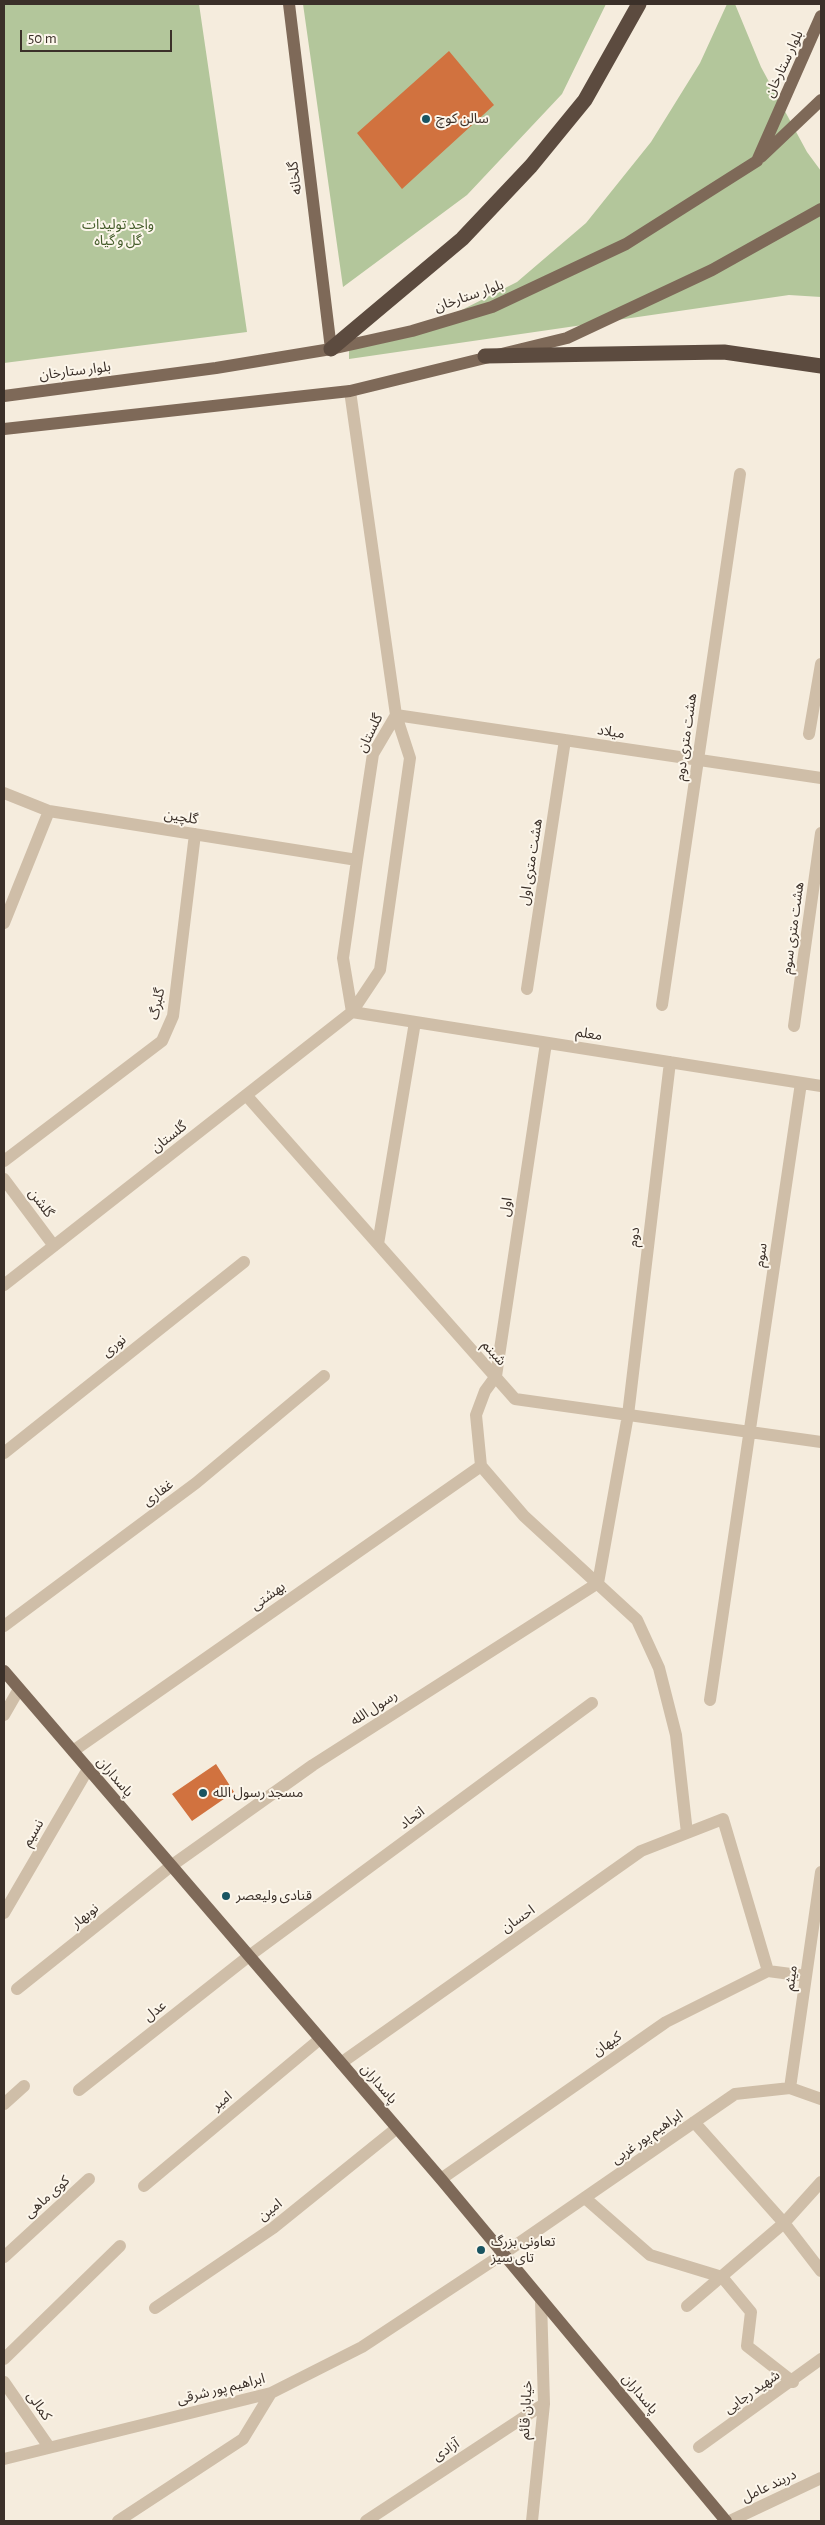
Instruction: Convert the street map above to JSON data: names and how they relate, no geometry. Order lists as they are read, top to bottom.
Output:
{
  "streets": {
    "main road": ["بلوار ستارخان", "گلخانه", "پاسداران"],
    "street": [
      "میلاد",
      "گلستان",
      "هشت متری دوم",
      "گلچین",
      "هشت متری اول",
      "هشت متری سوم",
      "گلبرگ",
      "معلم",
      "گلشن",
      "اول",
      "دوم",
      "سوم",
      "نوری",
      "شبنم",
      "غفاری",
      "بهشتی",
      "رسول الله",
      "اتحاد",
      "نسیم",
      "نوبهار",
      "احسان",
      "میثم",
      "عدل",
      "کیهان",
      "امیر",
      "ابراهیم پور غربی",
      "کوی ماهی",
      "امین",
      "ابراهیم پور شرقی",
      "شهید رجایی",
      "کمالی",
      "خیابان قائم",
      "آزادی",
      "دربند عامل"
    ]
  },
  "crossings": [
    ["بلوار ستارخان", "گلخانه"],
    ["میلاد", "گلستان"],
    ["میلاد", "هشت متری دوم"],
    ["میلاد", "هشت متری اول"],
    ["گلستان", "گلچین"],
    ["گلستان", "معلم"],
    ["گلستان", "گلشن"],
    ["گلستان", "شبنم"],
    ["گلچین", "گلبرگ"],
    ["معلم", "اول"],
    ["معلم", "دوم"],
    ["معلم", "سوم"],
    ["اول", "شبنم"],
    ["دوم", "شبنم"],
    ["دوم", "رسول الله"],
    ["سوم", "شبنم"],
    ["بهشتی", "پاسداران"],
    ["رسول الله", "پاسداران"],
    ["رسول الله", "نوبهار"],
    ["پاسداران", "اتحاد"],
    ["پاسداران", "نسیم"],
    ["پاسداران", "نوبهار"],
    ["پاسداران", "احسان"],
    ["پاسداران", "عدل"],
    ["پاسداران", "کیهان"],
    ["پاسداران", "امیر"],
    ["پاسداران", "ابراهیم پور غربی"],
    ["پاسداران", "امین"],
    ["پاسداران", "ابراهیم پور شرقی"],
    ["پاسداران", "خیابان قائم"],
    ["پاسداران", "دربند عامل"],
    ["اتحاد", "عدل"],
    ["احسان", "کیهان"],
    ["میثم", "ابراهیم پور غربی"],
    ["ابراهیم پور غربی", "ابراهیم پور شرقی"],
    ["ابراهیم پور شرقی", "کمالی"],
    ["خیابان قائم", "آزادی"]
  ],
  "parks": ["واحد تولیدات گل و گیاه"],
  "places": [
    "سالن کوچ",
    "مسجد رسول الله",
    "قنادی ولیعصر",
    "تعاونی بزرگ تای سیز"
  ],
  "scale_bar": "50 m"
}
